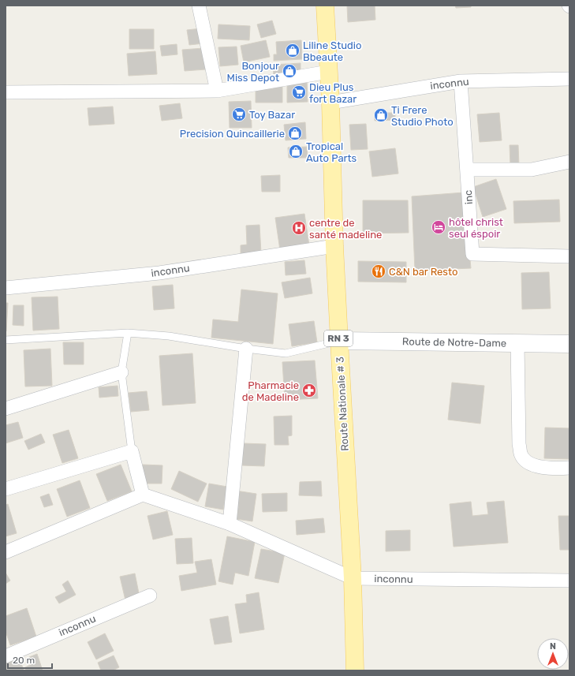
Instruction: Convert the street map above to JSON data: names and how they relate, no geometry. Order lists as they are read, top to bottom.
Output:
{
  "streets": {
    "main road": ["RN 3", "Route Nationale # 3"],
    "street": ["inconnu", "inc", "Route de Notre-Dame"]
  },
  "crossings": [
    ["inconnu", "inc"],
    ["inconnu", "Route Nationale # 3"],
    ["Route de Notre-Dame", "Route Nationale # 3"]
  ],
  "places": {
    "shop": [
      "Liline Studio Bbeaute",
      "Bonjour Miss Depot",
      "Ti Frere Studio Photo",
      "Precision Quincaillerie",
      "Tropical Auto Parts"
    ],
    "supermarket": ["Dieu Plus fort Bazar", "Toy Bazar"],
    "hotel": ["hôtel christ seul éspoir"],
    "hospital": ["centre de santé madeline"],
    "restaurant": ["C&N bar Resto"],
    "pharmacy": ["Pharmacie de Madeline"]
  },
  "scale_bar": "20 m",
  "north": "top"
}
